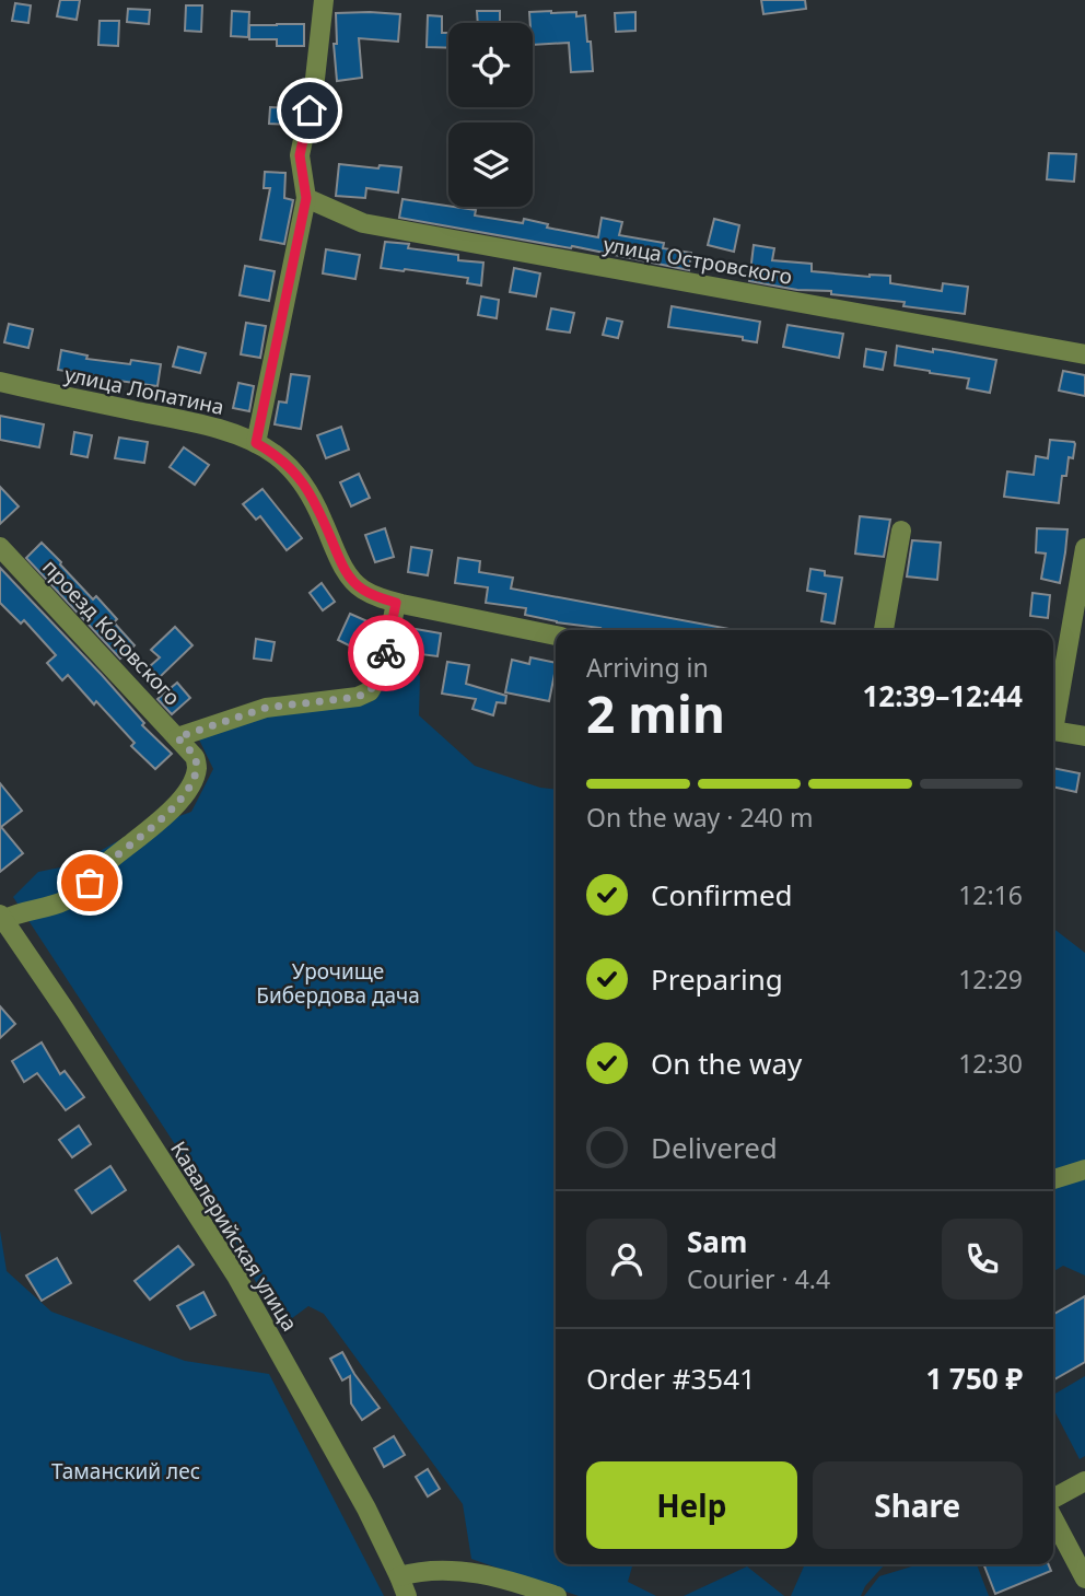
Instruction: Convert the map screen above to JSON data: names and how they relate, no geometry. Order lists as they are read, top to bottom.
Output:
{
  "streets": {
    "street": [
      "улица Островского",
      "улица Лопатина",
      "проезд Котовского",
      "Кавалерийская улица"
    ]
  },
  "crossings": [
    ["проезд Котовского", "Кавалерийская улица"]
  ],
  "parks": ["Урочище Бибердова дача", "Таманский лес"],
  "page": {
    "heading": ["2 min", "Arriving in", "12:39–12:44"],
    "panel": [
      "Sam",
      "Courier · 4.4",
      "Order #3541",
      "1 750 ₽"
    ],
    "bar": "On the way · 240 m",
    "list": [
      ["Confirmed", "12:16"],
      ["Preparing", "12:29"],
      ["On the way", "12:30"],
      "Delivered"
    ],
    "buttons": ["Help", "Share"]
  }
}
